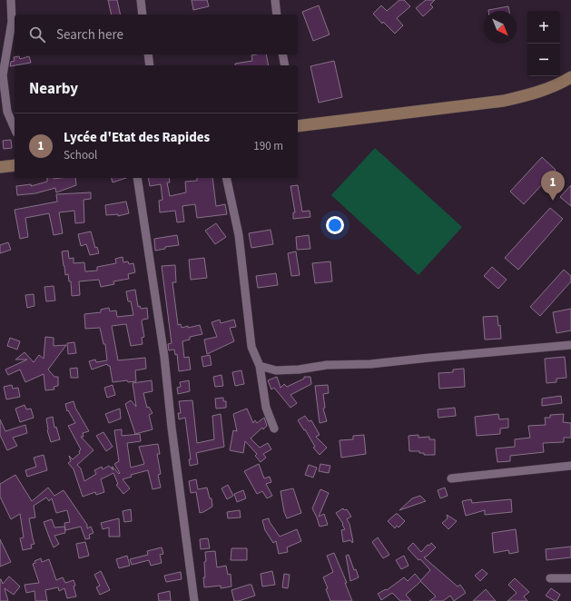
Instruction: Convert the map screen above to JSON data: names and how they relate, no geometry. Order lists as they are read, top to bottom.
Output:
{
  "north": "bottom right",
  "page": {
    "map_buttons": ["+", "−"],
    "search": "Search here",
    "heading": "Nearby",
    "list": [
      {
        "mark": "1",
        "name": "Lycée d'Etat des Rapides",
        "note": "School",
        "value": "190 m"
      }
    ],
    "pins": "1"
  }
}
